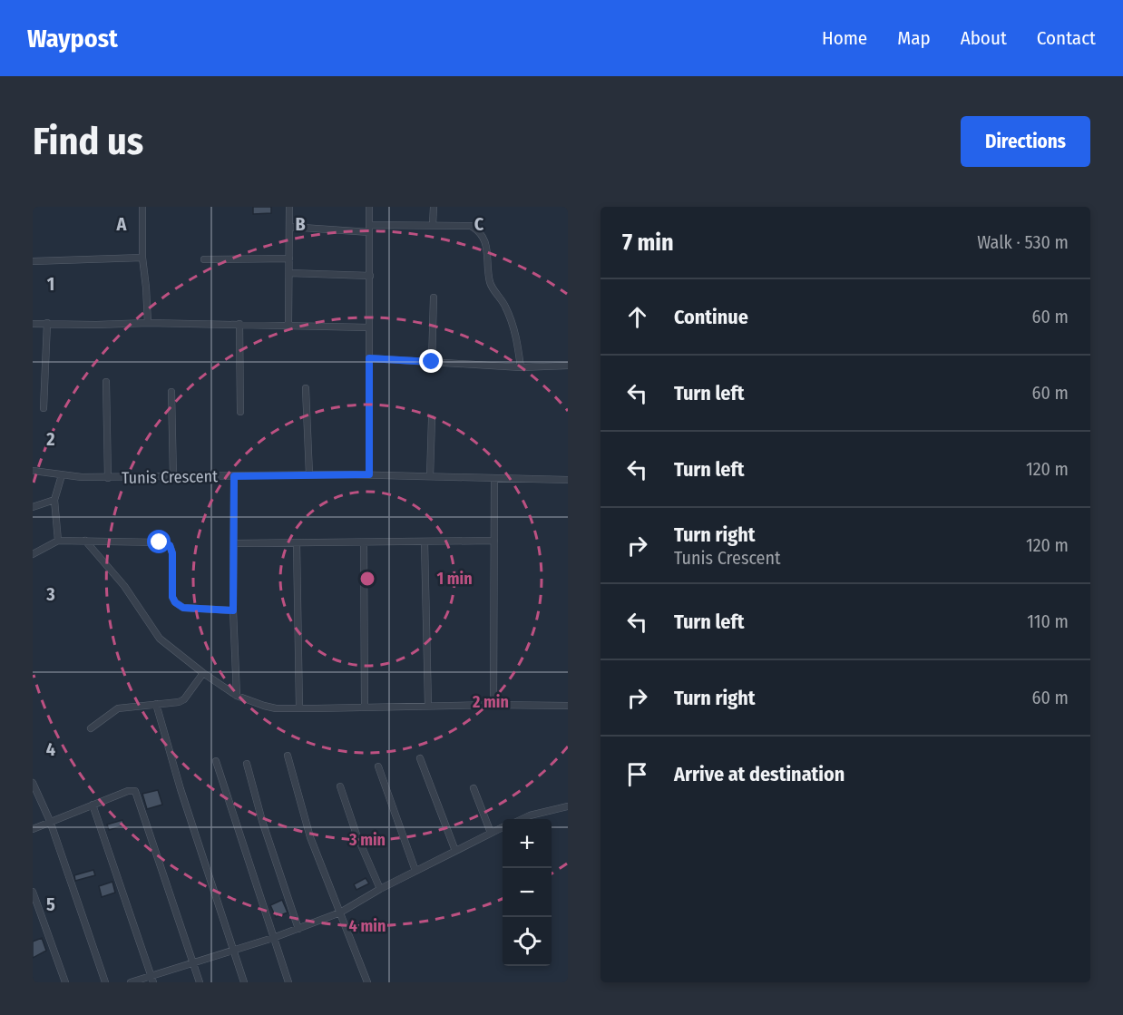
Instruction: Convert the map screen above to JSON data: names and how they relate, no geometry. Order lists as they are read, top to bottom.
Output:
{
  "streets": {
    "street": ["Tunis Crescent"]
  },
  "page": {
    "header": "Waypost",
    "nav": [
      "Home",
      "Map",
      "About",
      "Contact"
    ],
    "buttons": "Directions",
    "title": "Find us",
    "heading": ["7 min", "Walk · 530 m"],
    "list": [
      ["Continue", "60 m"],
      ["Turn left", "60 m"],
      ["Turn left", "120 m"],
      ["Turn right", "Tunis Crescent", "120 m"],
      ["Turn left", "110 m"],
      ["Turn right", "60 m"],
      "Arrive at destination"
    ],
    "map_buttons": ["+", "−"]
  },
  "grid": {
    "columns": ["A", "B", "C"],
    "rows": [
      "1",
      "2",
      "3",
      "4",
      "5"
    ]
  },
  "rings": [
    "1 min",
    "2 min",
    "3 min",
    "4 min"
  ]
}
